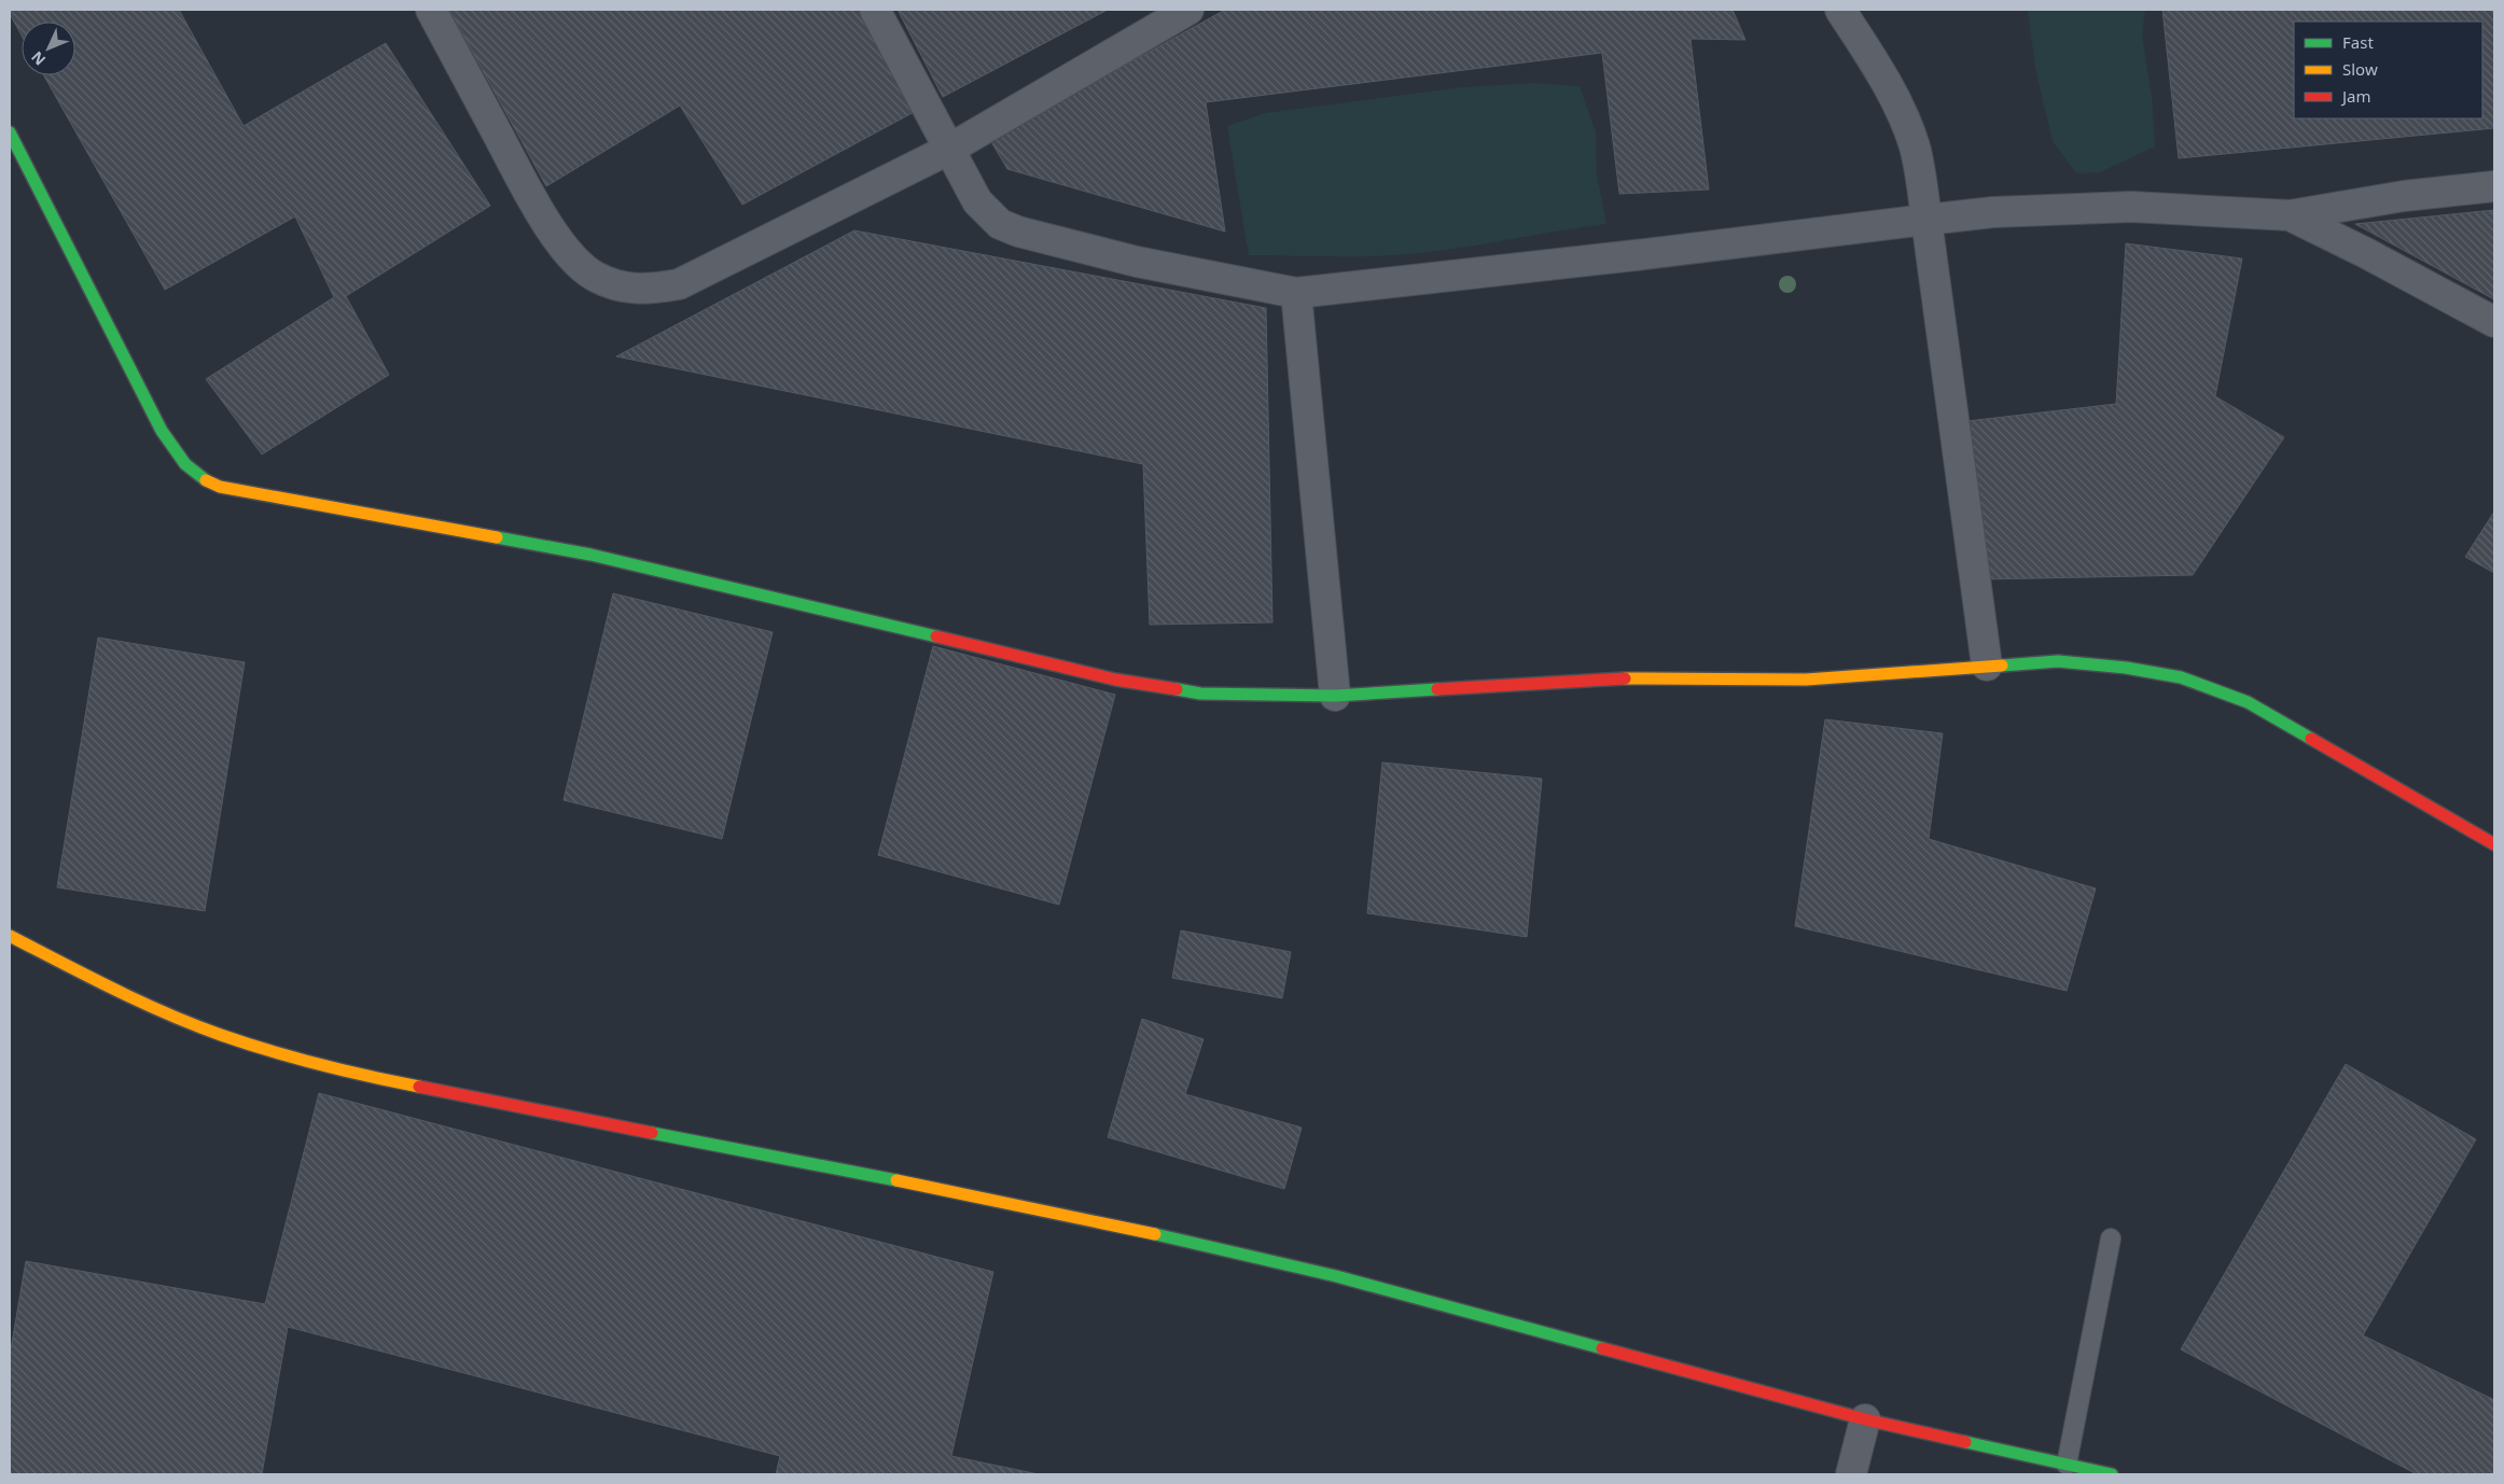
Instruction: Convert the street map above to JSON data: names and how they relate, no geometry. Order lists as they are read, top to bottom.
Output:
{
  "legend": ["Fast", "Slow", "Jam"],
  "north": "bottom left"
}
